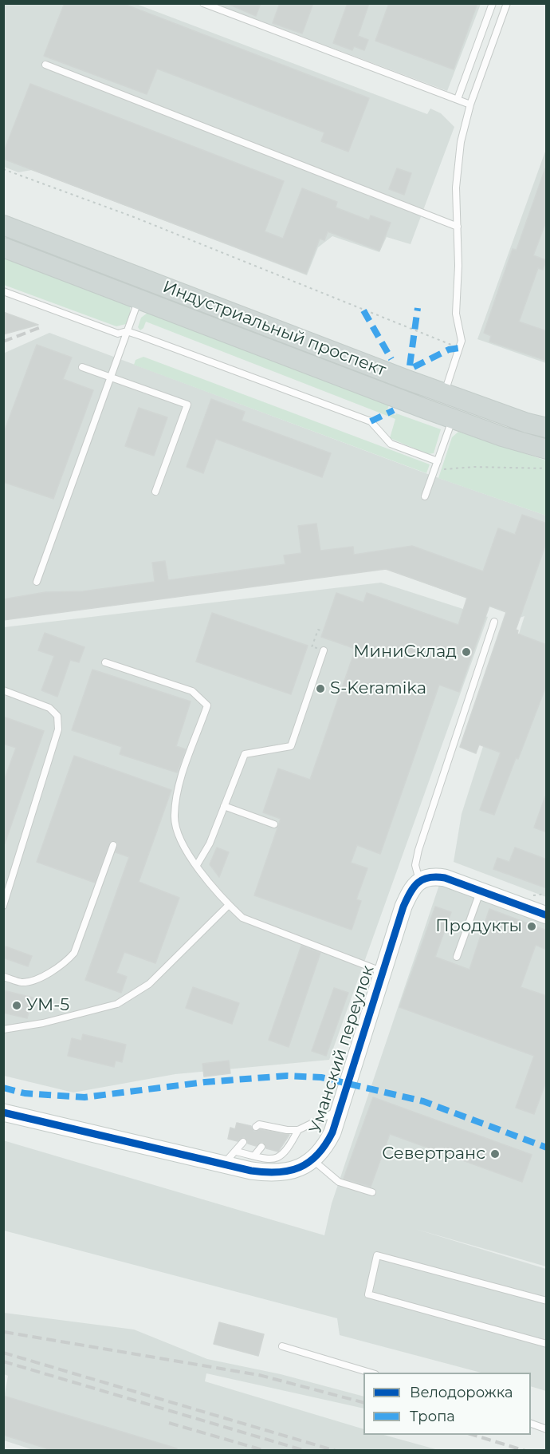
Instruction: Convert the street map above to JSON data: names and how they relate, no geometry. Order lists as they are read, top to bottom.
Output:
{
  "streets": {
    "main road": ["Индустриальный проспект"],
    "street": ["Уманский переулок"]
  },
  "places": [
    "МиниСклад",
    "S-Keramika",
    "Продукты",
    "УМ-5",
    "Севертранс"
  ],
  "legend": ["Велодорожка", "Тропа"]
}
